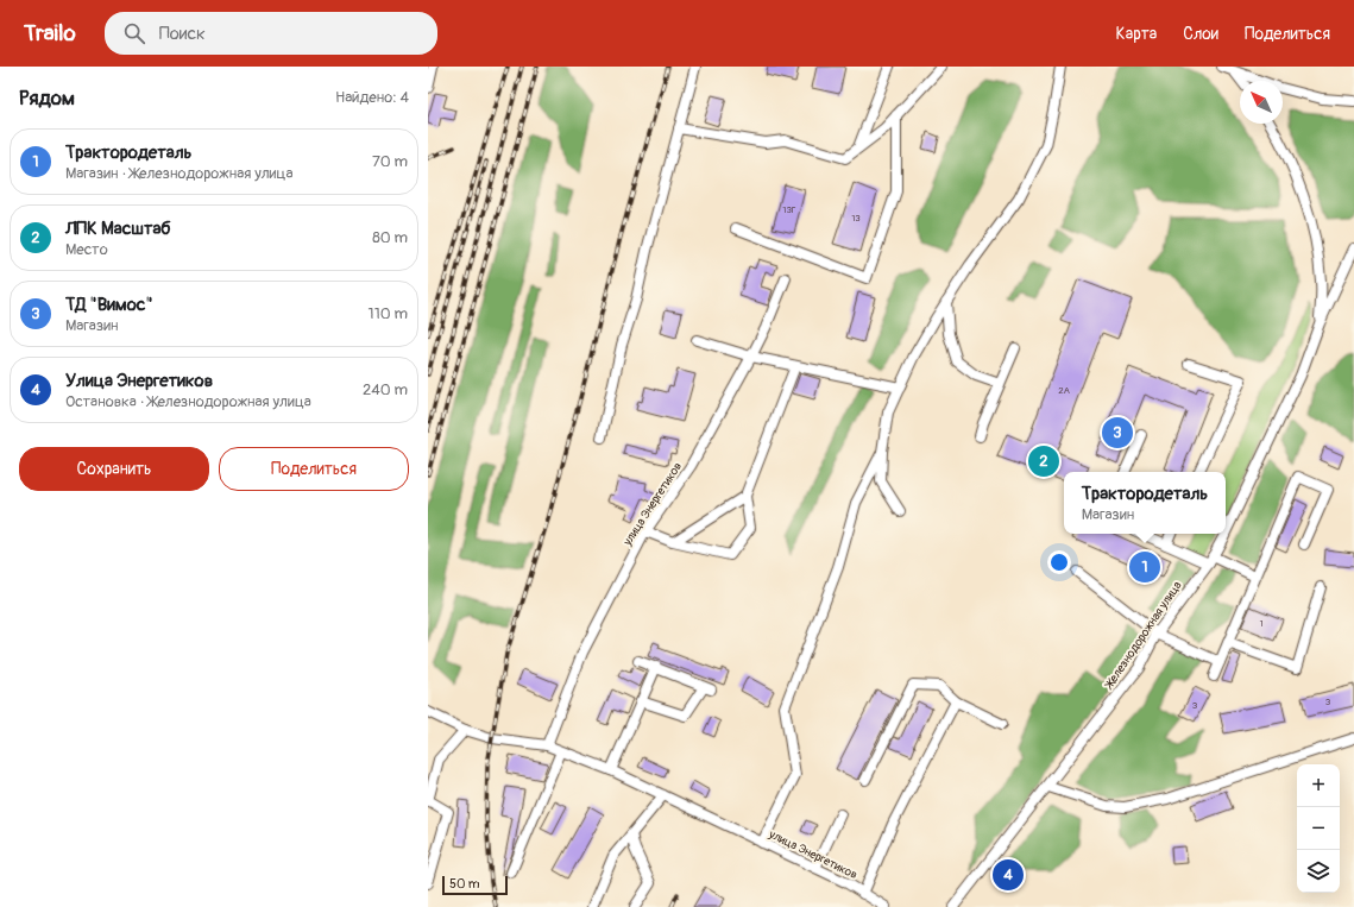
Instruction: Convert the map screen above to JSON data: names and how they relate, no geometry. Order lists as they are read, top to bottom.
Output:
{
  "streets": {
    "street": ["улица Энергетиков", "Железнодорожная улица"]
  },
  "house_numbers": [
    "13Г",
    "13",
    "2А",
    "1",
    "3",
    "3"
  ],
  "scale_bar": "50 m",
  "north": "top left",
  "page": {
    "header": "Trailo",
    "search": "Поиск",
    "nav": ["Карта", "Слои", "Поделиться"],
    "heading": ["Рядом", "Найдено: 4"],
    "list": [
      {
        "mark": "1",
        "name": "Трактородеталь",
        "note": "Магазин · Железнодорожная улица",
        "value": "70 m"
      },
      {
        "mark": "2",
        "name": "ЛПК Масштаб",
        "note": "Место",
        "value": "80 m"
      },
      {
        "mark": "3",
        "name": "ТД \"Вимос\"",
        "note": "Магазин",
        "value": "110 m"
      },
      {
        "mark": "4",
        "name": "Улица Энергетиков",
        "note": "Остановка · Железнодорожная улица",
        "value": "240 m"
      }
    ],
    "pins": [
      "3",
      "2",
      "1",
      "4"
    ],
    "buttons": ["Сохранить", "Поделиться"],
    "popup": ["Трактородеталь", "Магазин"],
    "map_buttons": ["+", "−"],
    "scale": "50 m"
  }
}
